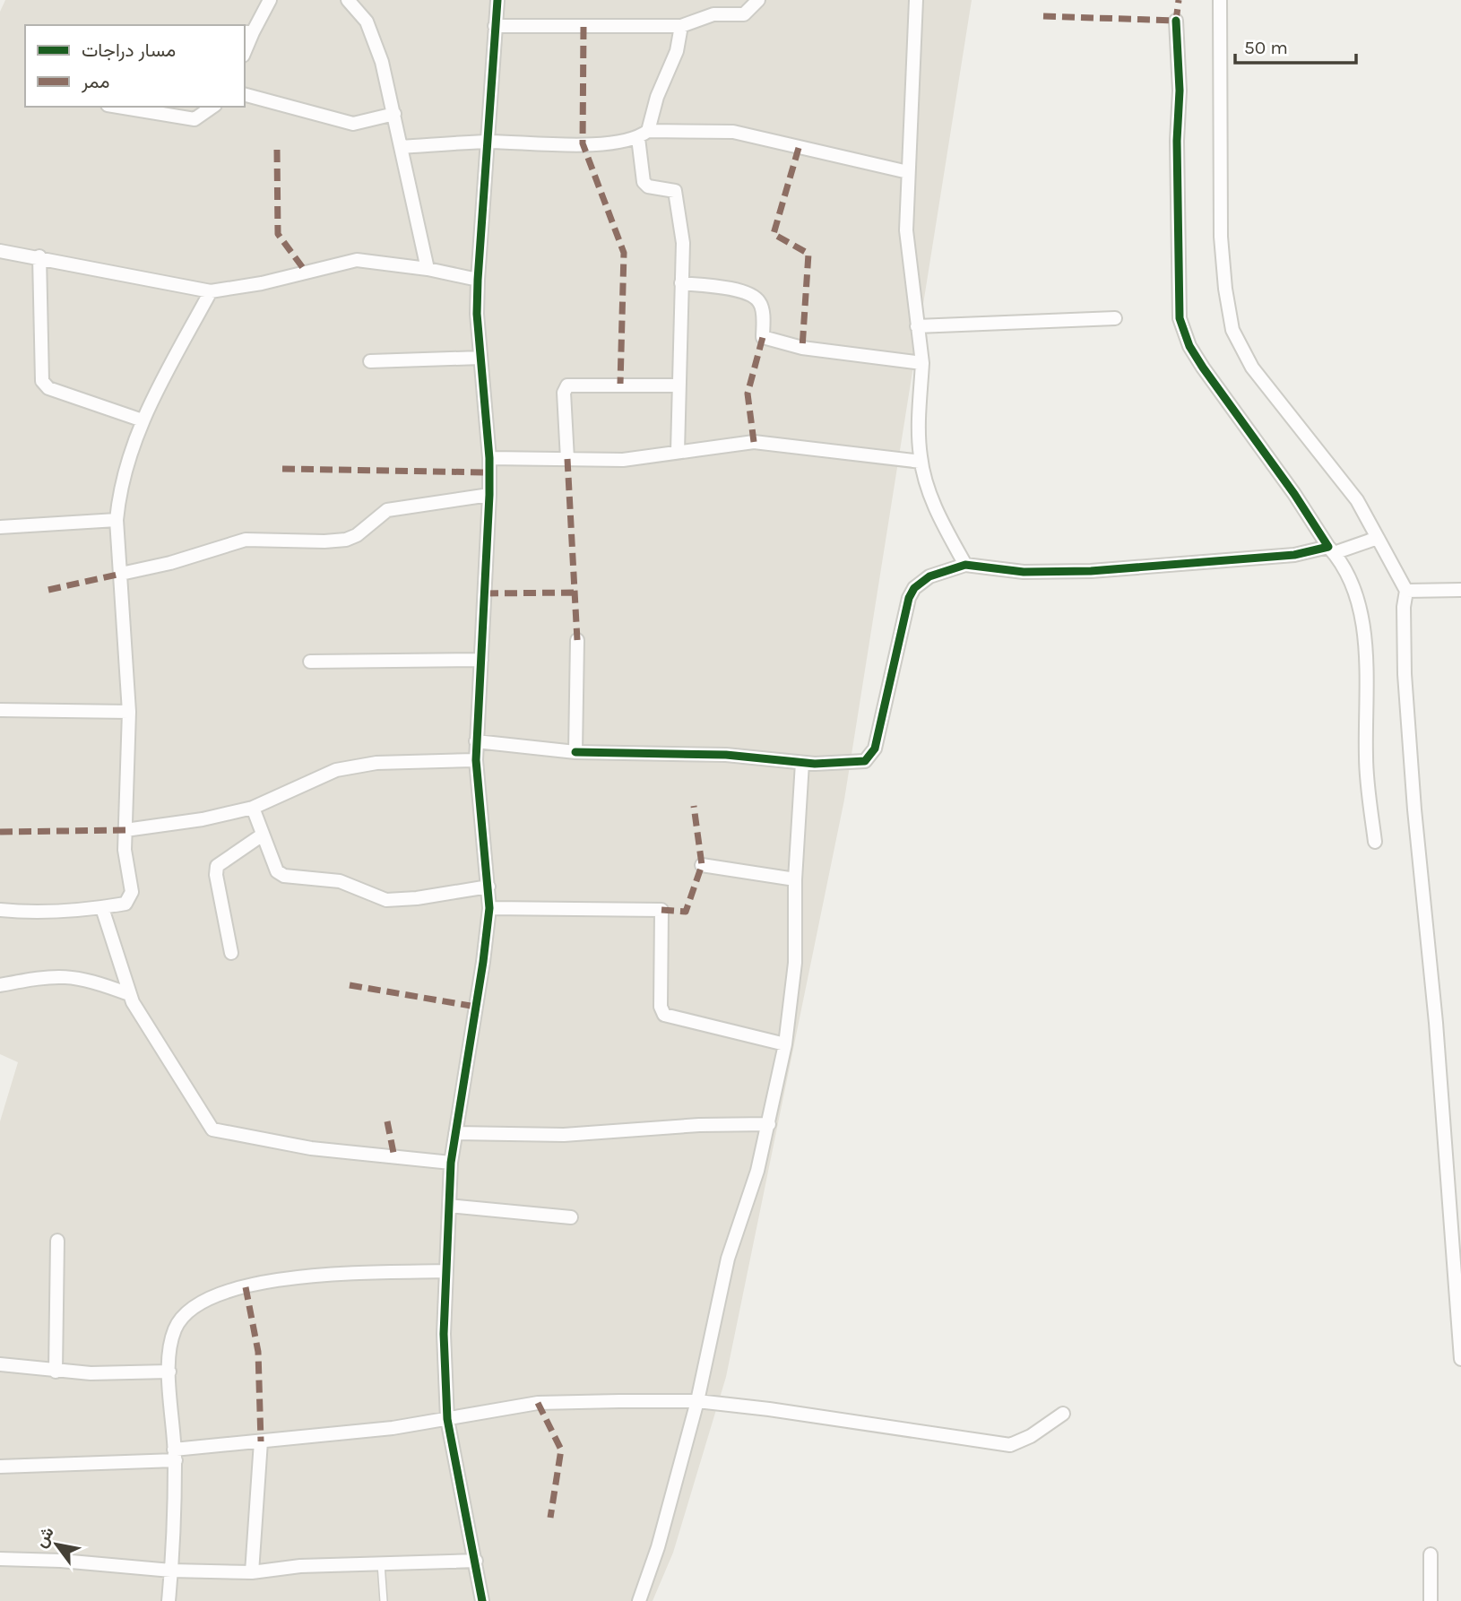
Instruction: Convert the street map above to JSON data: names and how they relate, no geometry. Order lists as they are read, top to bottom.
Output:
{
  "legend": ["مسار دراجات", "ممر"],
  "scale_bar": "50 m",
  "north": "top left"
}
